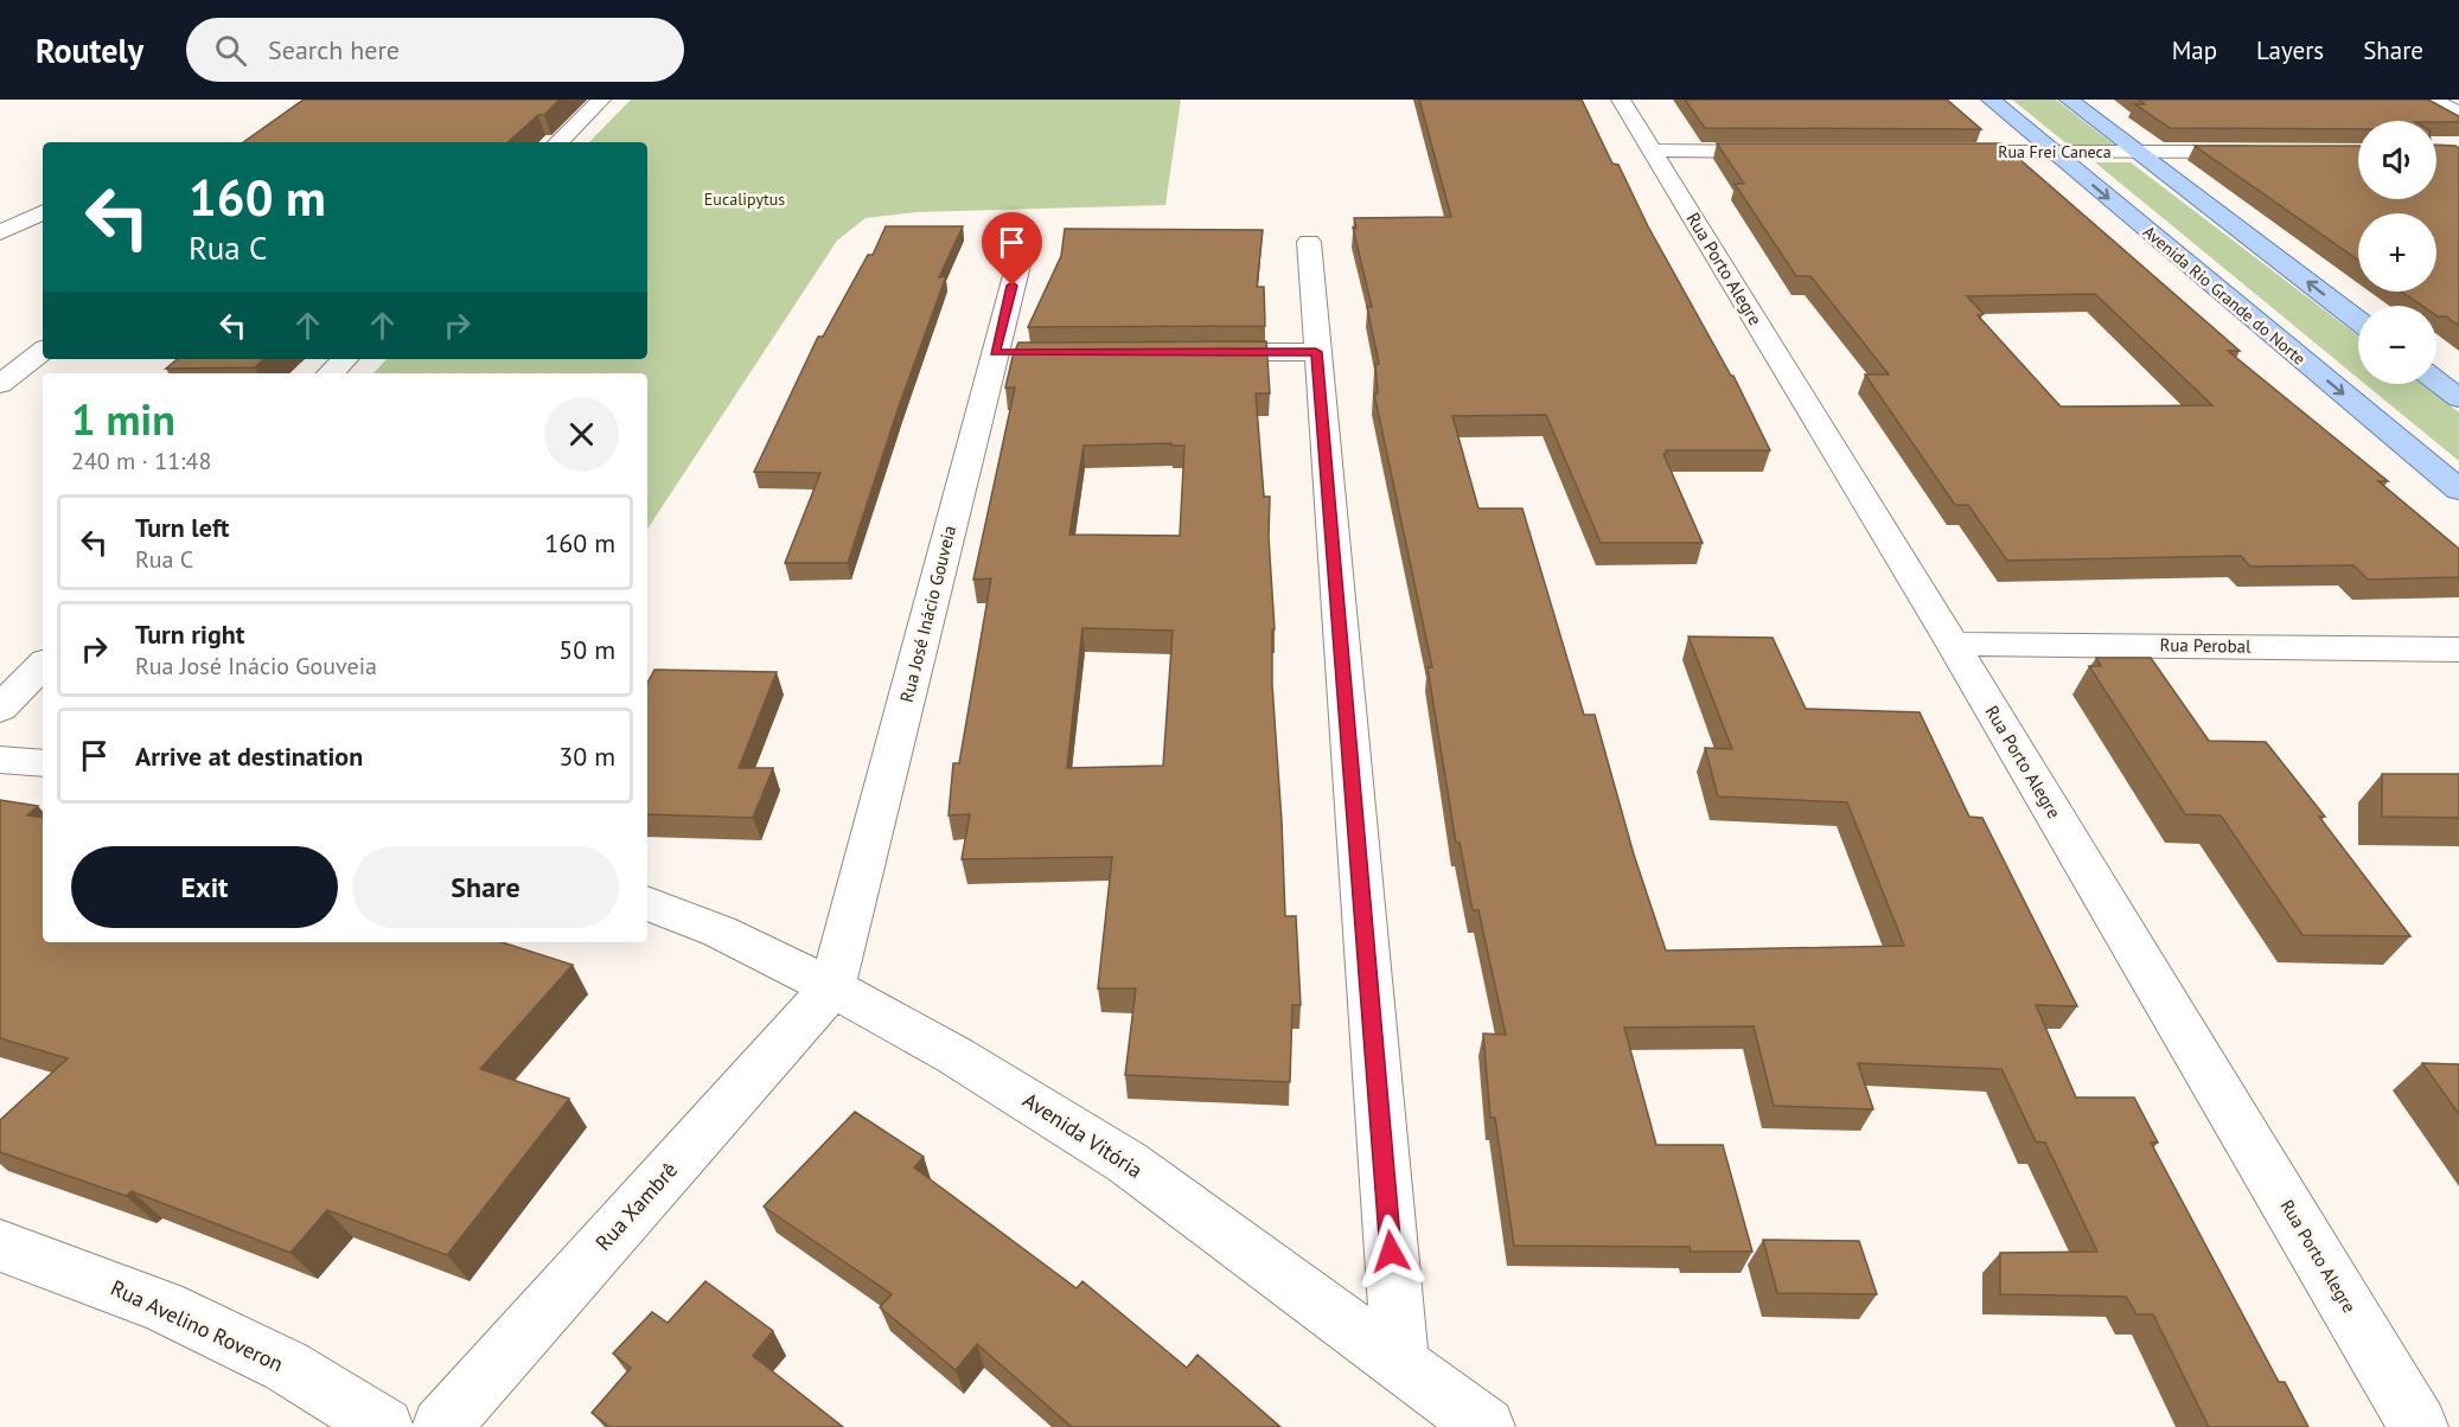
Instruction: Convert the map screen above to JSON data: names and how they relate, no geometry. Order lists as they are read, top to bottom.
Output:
{
  "streets": {
    "main road": ["Avenida Rio Grande do Norte"],
    "street": [
      "Rua Frei Caneca",
      "Rua Porto Alegre",
      "Rua José Inácio Gouveia",
      "Rua Perobal",
      "Avenida Vitória",
      "Rua Xambrê",
      "Rua Avelino Roveron"
    ]
  },
  "crossings": [
    ["Rua Frei Caneca", "Avenida Rio Grande do Norte"],
    ["Rua Porto Alegre", "Rua Perobal"],
    ["Rua José Inácio Gouveia", "Avenida Vitória"],
    ["Rua José Inácio Gouveia", "Rua Xambrê"],
    ["Avenida Vitória", "Rua Xambrê"]
  ],
  "parks": ["Eucalipytus"],
  "page": {
    "header": "Routely",
    "search": "Search here",
    "nav": ["Map", "Layers", "Share"],
    "map_buttons": ["+", "−"],
    "turn": ["160 m", "Rua C"],
    "heading": ["1 min", "240 m · 11:48"],
    "list": [
      {
        "name": "Turn left",
        "note": "Rua C",
        "value": "160 m"
      },
      {
        "name": "Turn right",
        "note": "Rua José Inácio Gouveia",
        "value": "50 m"
      },
      {
        "name": "Arrive at destination",
        "value": "30 m"
      }
    ],
    "buttons": ["Exit", "Share"]
  }
}
